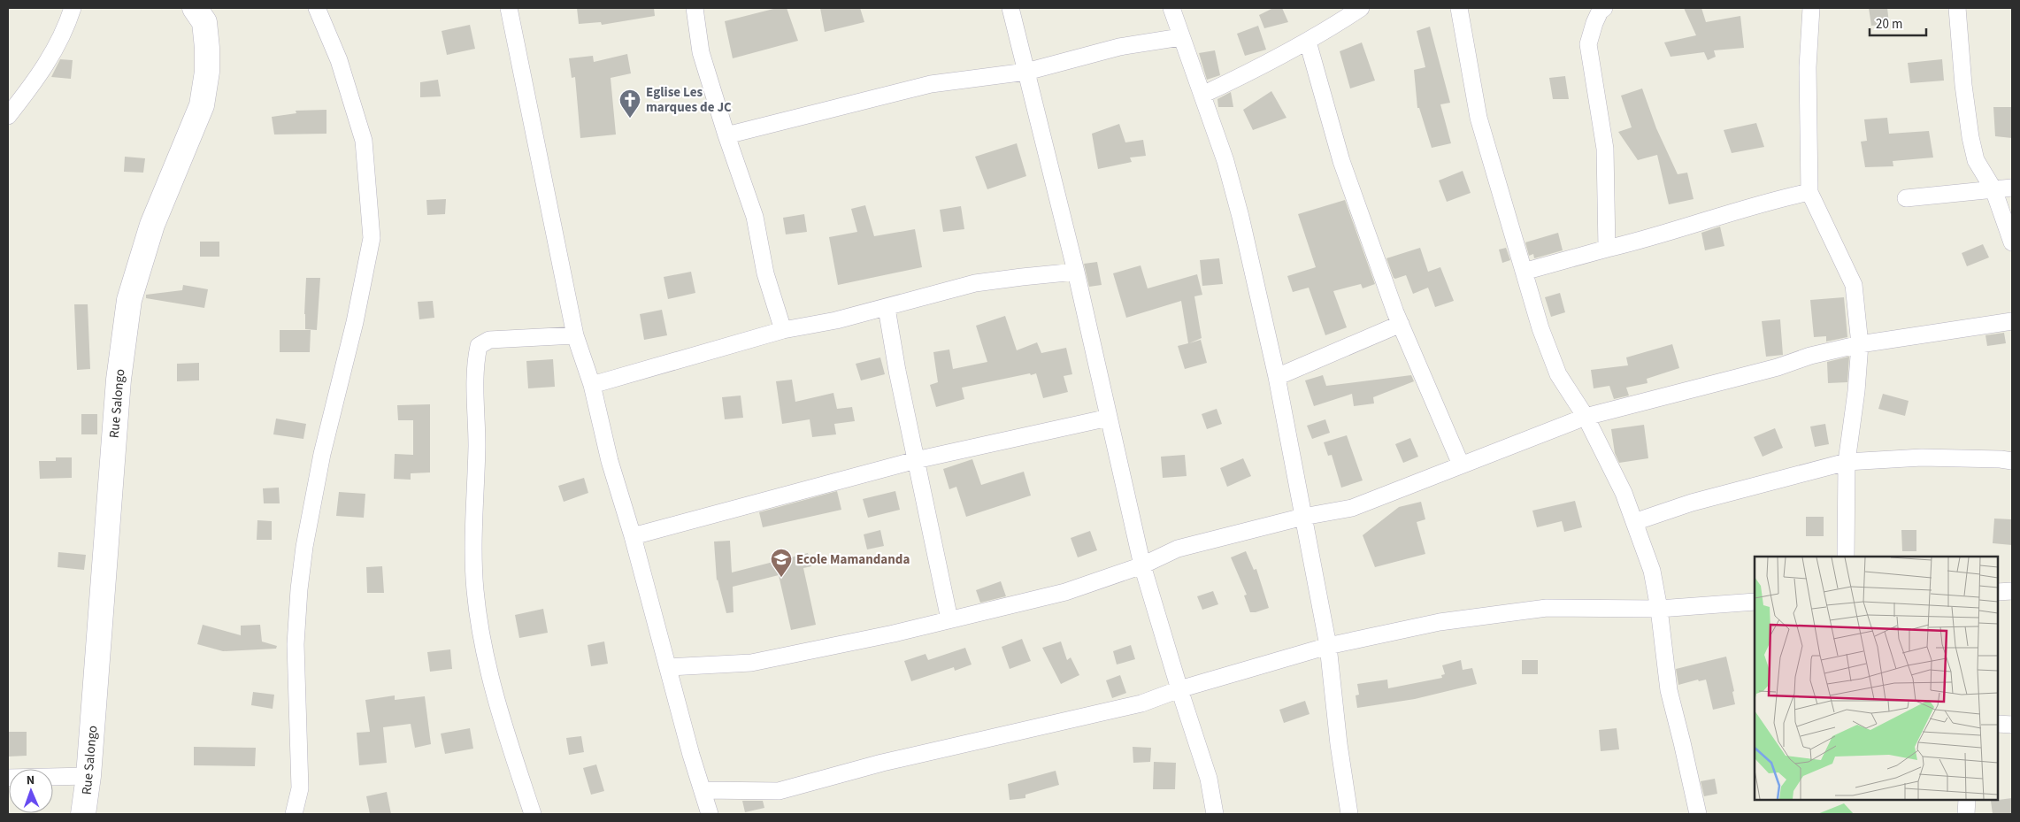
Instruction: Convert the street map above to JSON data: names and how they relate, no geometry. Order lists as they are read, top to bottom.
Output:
{
  "streets": {
    "street": ["Rue Salongo"]
  },
  "places": {
    "church": ["Eglise Les marques de JC"],
    "school or university": ["Ecole Mamandanda"]
  },
  "scale_bar": "20 m",
  "north": "top"
}
